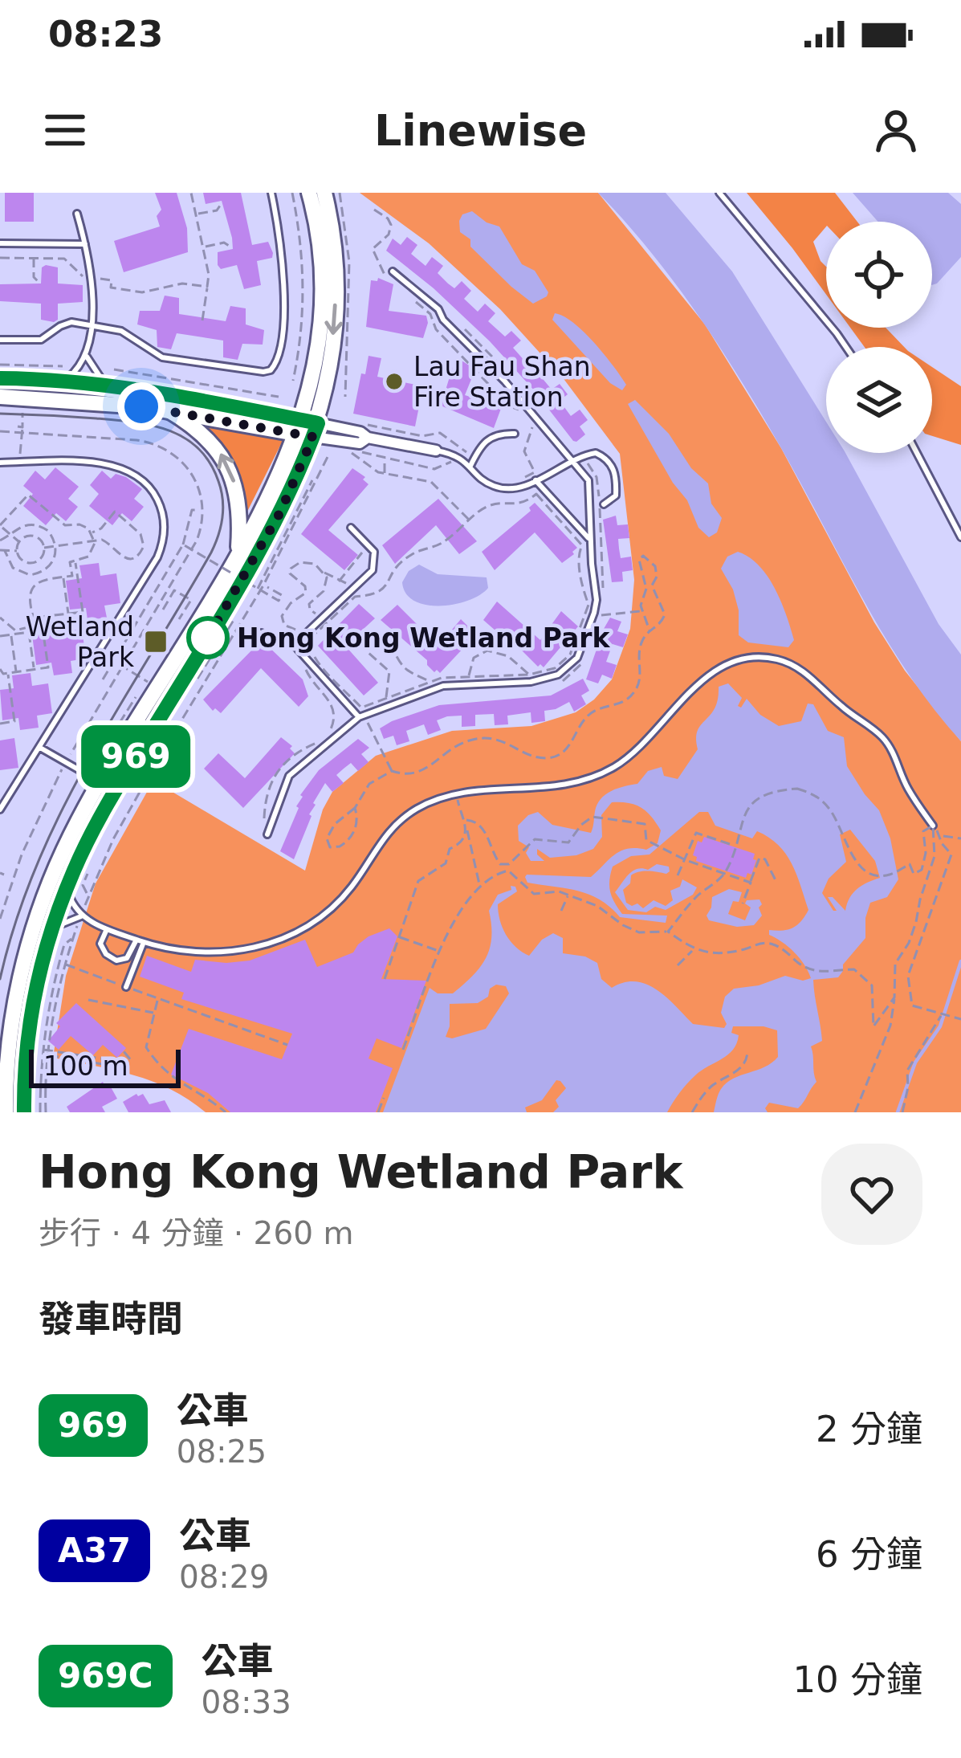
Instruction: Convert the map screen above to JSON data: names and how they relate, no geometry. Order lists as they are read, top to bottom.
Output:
{
  "places": {
    "other": ["Lau Fau Shan Fire Station", "Hong Kong Wetland Park"],
    "transit": ["Wetland Park"]
  },
  "lines": ["bus line 969"],
  "scale_bar": "100 m",
  "page": {
    "status": "08:23",
    "header": "Linewise",
    "on_map": "969",
    "scale": "100 m",
    "heading": [
      ["Hong Kong Wetland Park", "步行 · 4 分鐘 · 260 m"],
      "發車時間"
    ],
    "list": [
      {
        "mark": "969",
        "name": "公車",
        "note": "08:25",
        "value": "2 分鐘"
      },
      {
        "mark": "A37",
        "name": "公車",
        "note": "08:29",
        "value": "6 分鐘"
      },
      {
        "mark": "969C",
        "name": "公車",
        "note": "08:33",
        "value": "10 分鐘"
      }
    ]
  }
}
